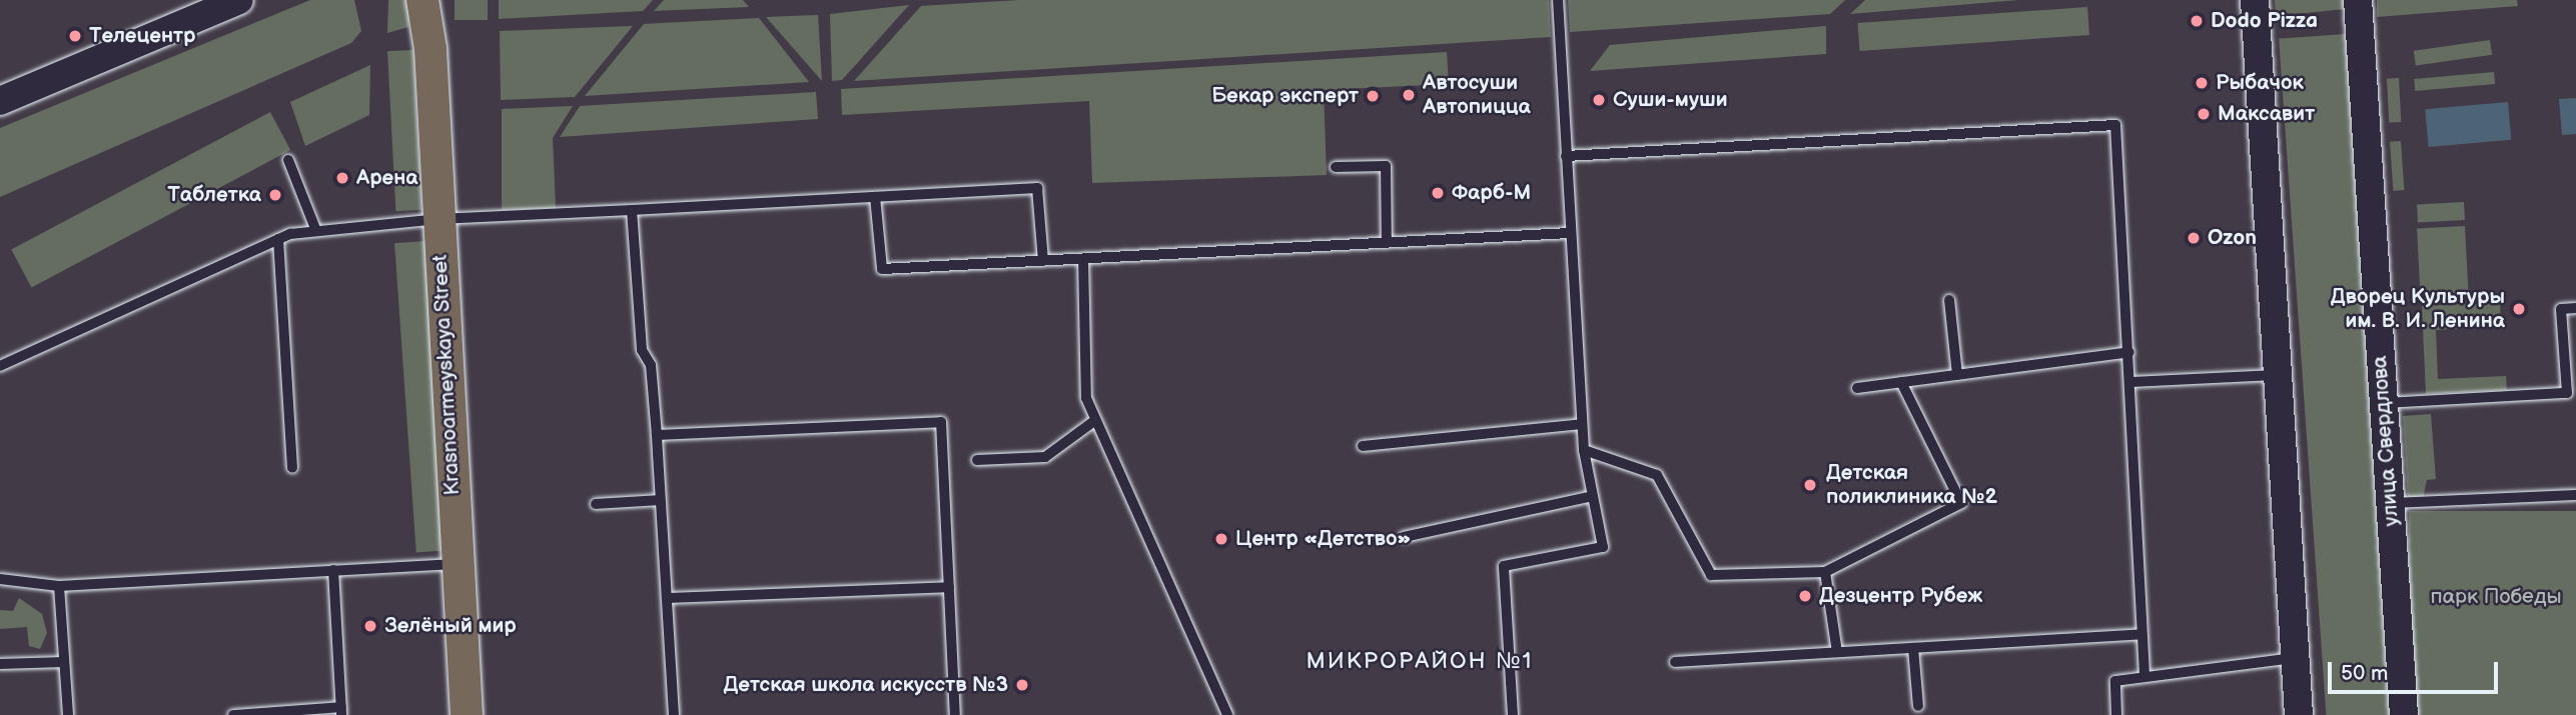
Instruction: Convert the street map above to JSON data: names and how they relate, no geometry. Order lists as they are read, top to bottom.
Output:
{
  "streets": {
    "main road": ["Krasnoarmeyskaya Street", "улица Свердлова"]
  },
  "districts": ["МИКРОРАЙОН №1"],
  "parks": ["парк Победы"],
  "places": [
    "Dodo Pizza",
    "Телецентр",
    "Рыбачок",
    "Автосуши Автопицца",
    "Бекар эксперт",
    "Суши-муши",
    "Максавит",
    "Арена",
    "Фарб-М",
    "Таблетка",
    "Ozon",
    "Дворец Культуры им. В. И. Ленина",
    "Детская поликлиника №2",
    "Центр «Детство»",
    "Дезцентр Рубеж",
    "Зелёный мир",
    "Детская школа искусств №3"
  ],
  "scale_bar": "50 m"
}
